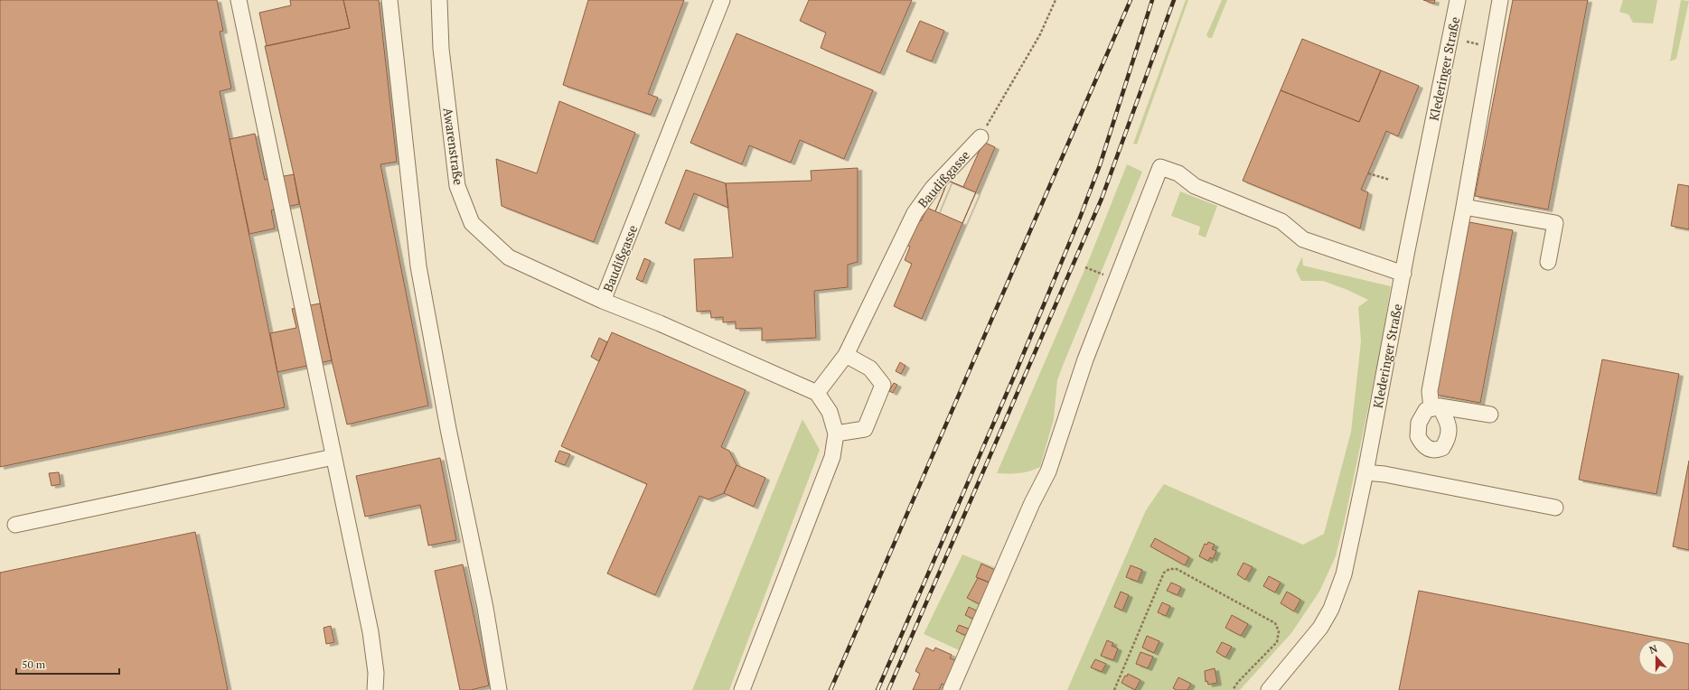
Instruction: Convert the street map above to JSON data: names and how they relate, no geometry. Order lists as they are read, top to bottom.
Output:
{
  "streets": {
    "street": ["Klederinger Straße", "Awarenstraße", "Baudißgasse"]
  },
  "crossings": [
    ["Awarenstraße", "Baudißgasse"]
  ],
  "scale_bar": "50 m",
  "north": "top"
}
